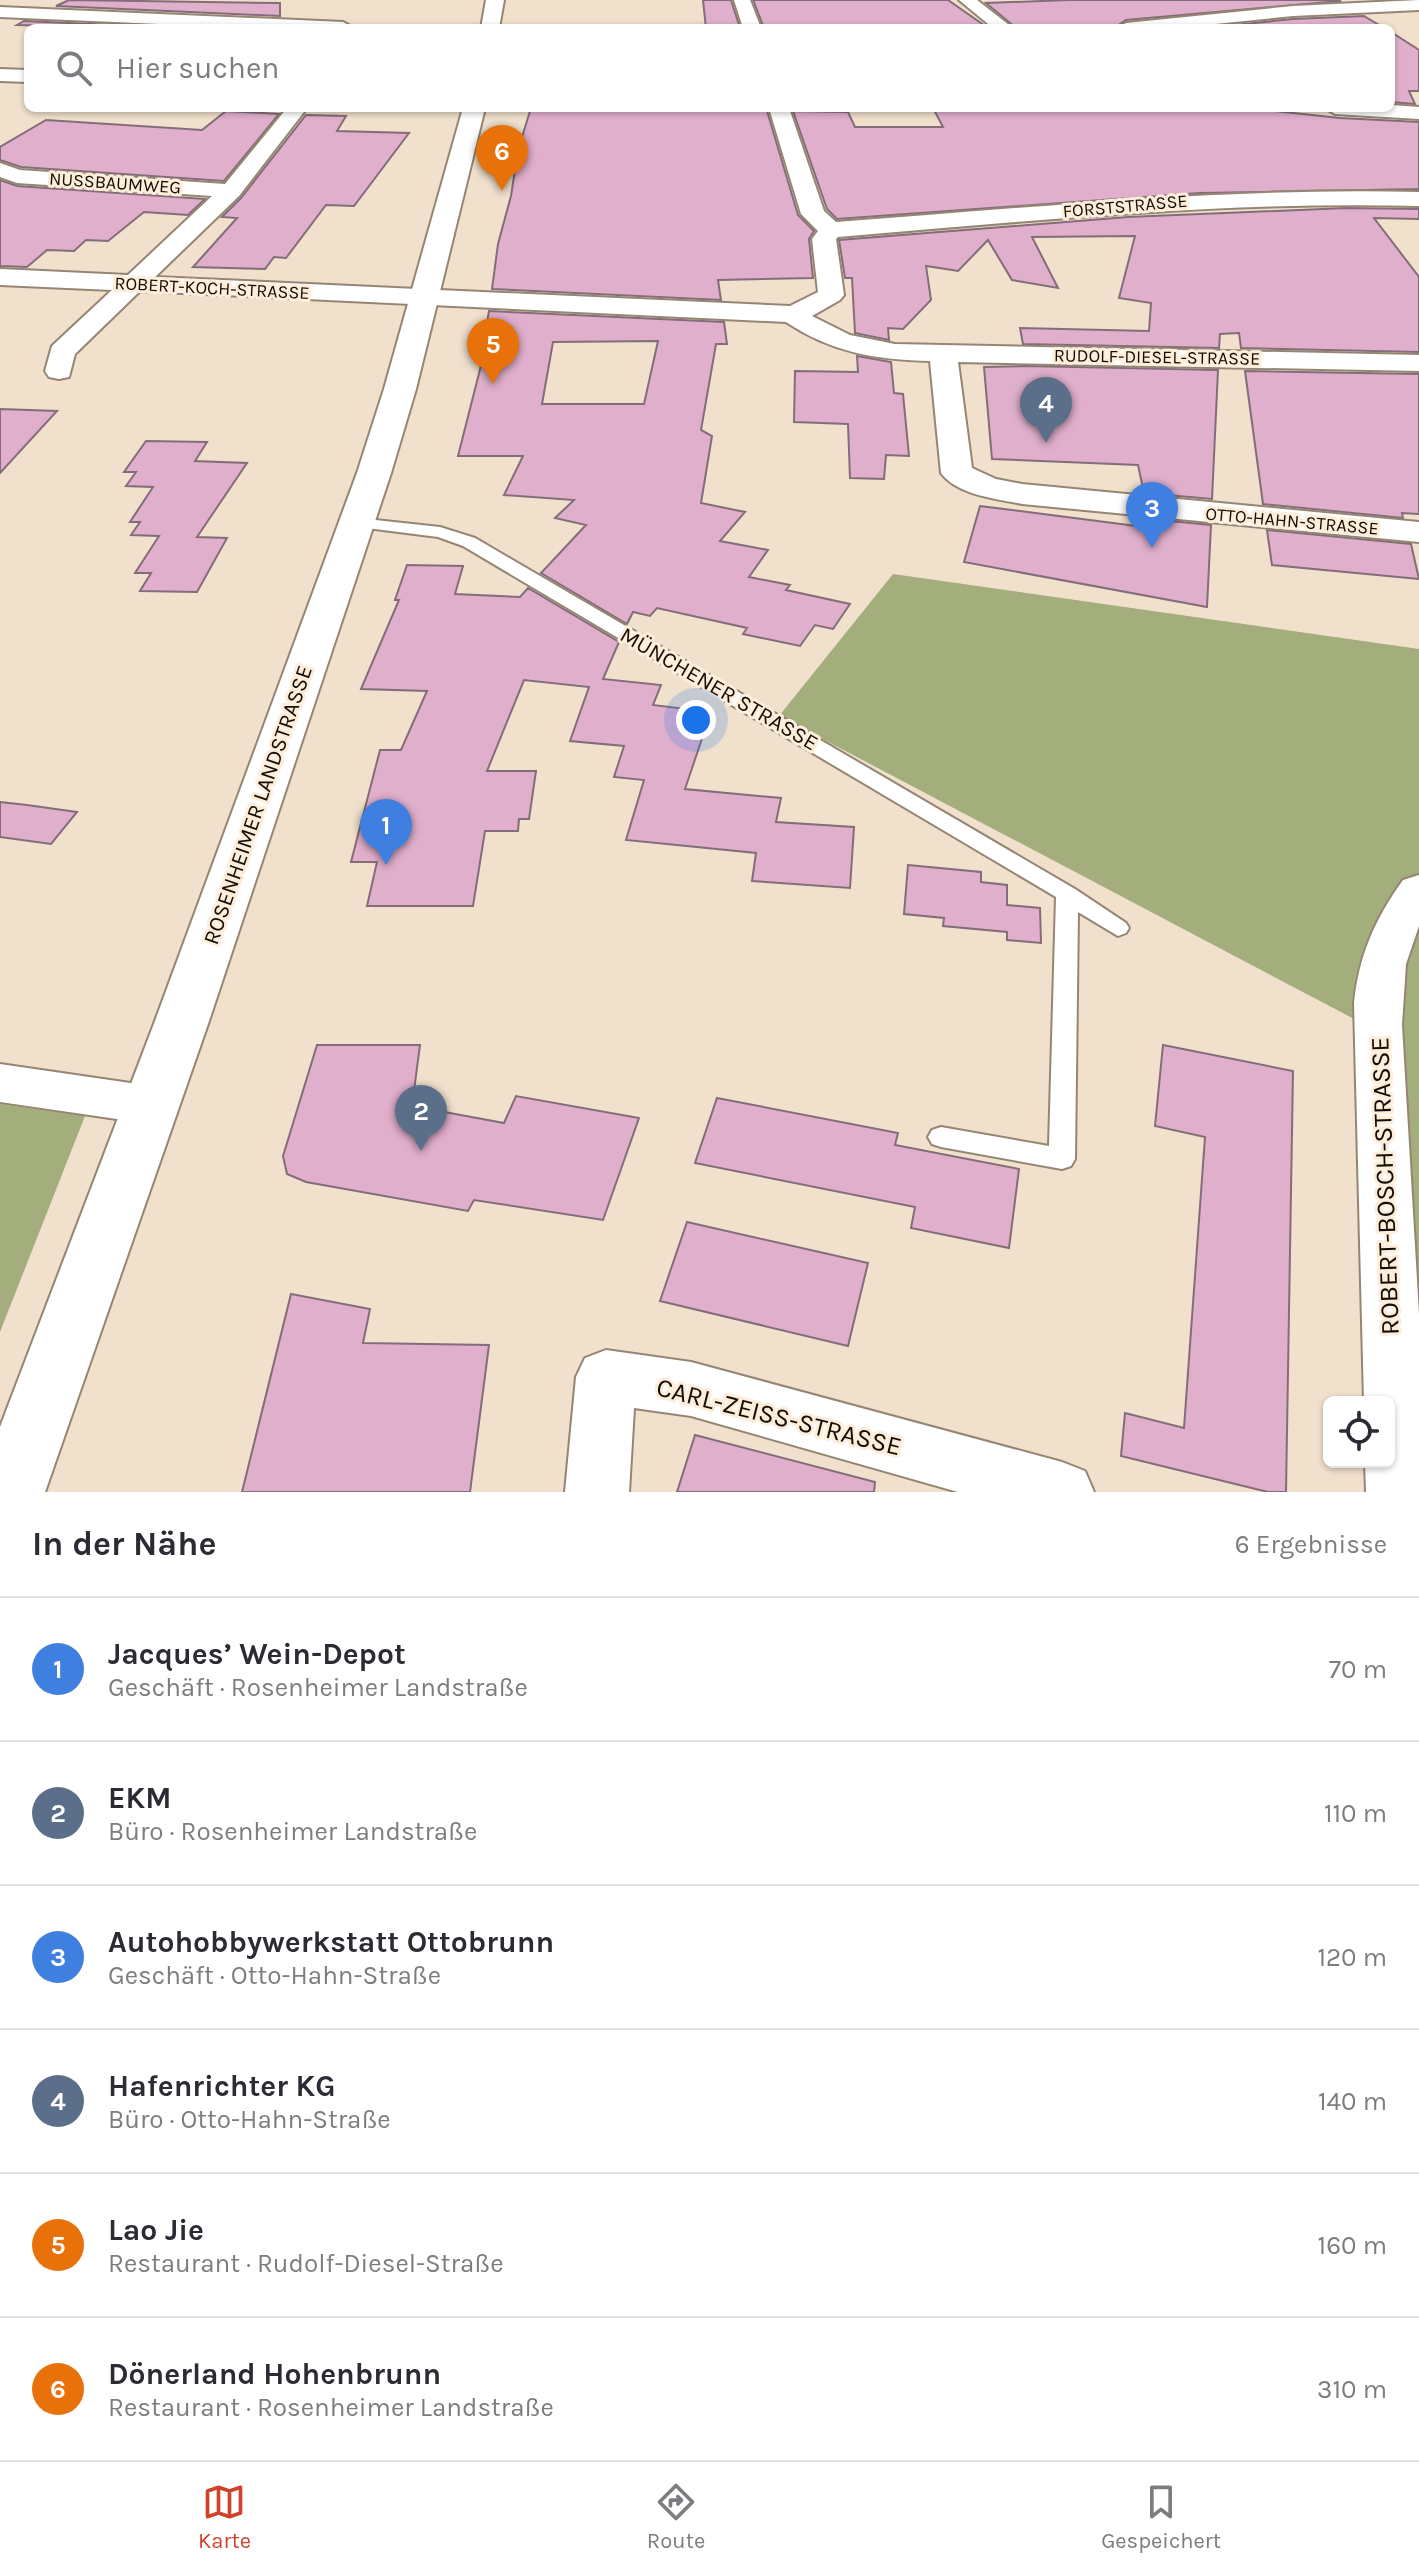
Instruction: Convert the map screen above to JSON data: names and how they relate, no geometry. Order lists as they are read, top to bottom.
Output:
{
  "streets": {
    "main road": ["ROSENHEIMER LANDSTRASSE"],
    "street": [
      "NUSSBAUMWEG",
      "FORSTSTRASSE",
      "ROBERT-KOCH-STRASSE",
      "RUDOLF-DIESEL-STRASSE",
      "OTTO-HAHN-STRASSE",
      "ROBERT-BOSCH-STRASSE",
      "CARL-ZEISS-STRASSE"
    ],
    "lane": ["MÜNCHENER STRASSE"]
  },
  "crossings": [
    ["ROBERT-KOCH-STRASSE", "RUDOLF-DIESEL-STRASSE"],
    ["ROBERT-KOCH-STRASSE", "ROSENHEIMER LANDSTRASSE"],
    ["RUDOLF-DIESEL-STRASSE", "OTTO-HAHN-STRASSE"],
    ["RUDOLF-DIESEL-STRASSE", "ROSENHEIMER LANDSTRASSE"],
    ["MÜNCHENER STRASSE", "ROSENHEIMER LANDSTRASSE"]
  ],
  "page": {
    "search": "Hier suchen",
    "pins": [
      "6",
      "5",
      "4",
      "3",
      "1",
      "2"
    ],
    "heading": ["In der Nähe", "6 Ergebnisse"],
    "list": [
      {
        "mark": "1",
        "name": "Jacques’ Wein-Depot",
        "note": "Geschäft · Rosenheimer Landstraße",
        "value": "70 m"
      },
      {
        "mark": "2",
        "name": "EKM",
        "note": "Büro · Rosenheimer Landstraße",
        "value": "110 m"
      },
      {
        "mark": "3",
        "name": "Autohobbywerkstatt Ottobrunn",
        "note": "Geschäft · Otto-Hahn-Straße",
        "value": "120 m"
      },
      {
        "mark": "4",
        "name": "Hafenrichter KG",
        "note": "Büro · Otto-Hahn-Straße",
        "value": "140 m"
      },
      {
        "mark": "5",
        "name": "Lao Jie",
        "note": "Restaurant · Rudolf-Diesel-Straße",
        "value": "160 m"
      },
      {
        "mark": "6",
        "name": "Dönerland Hohenbrunn",
        "note": "Restaurant · Rosenheimer Landstraße",
        "value": "310 m"
      }
    ],
    "nav": ["Karte", "Route", "Gespeichert"]
  }
}
